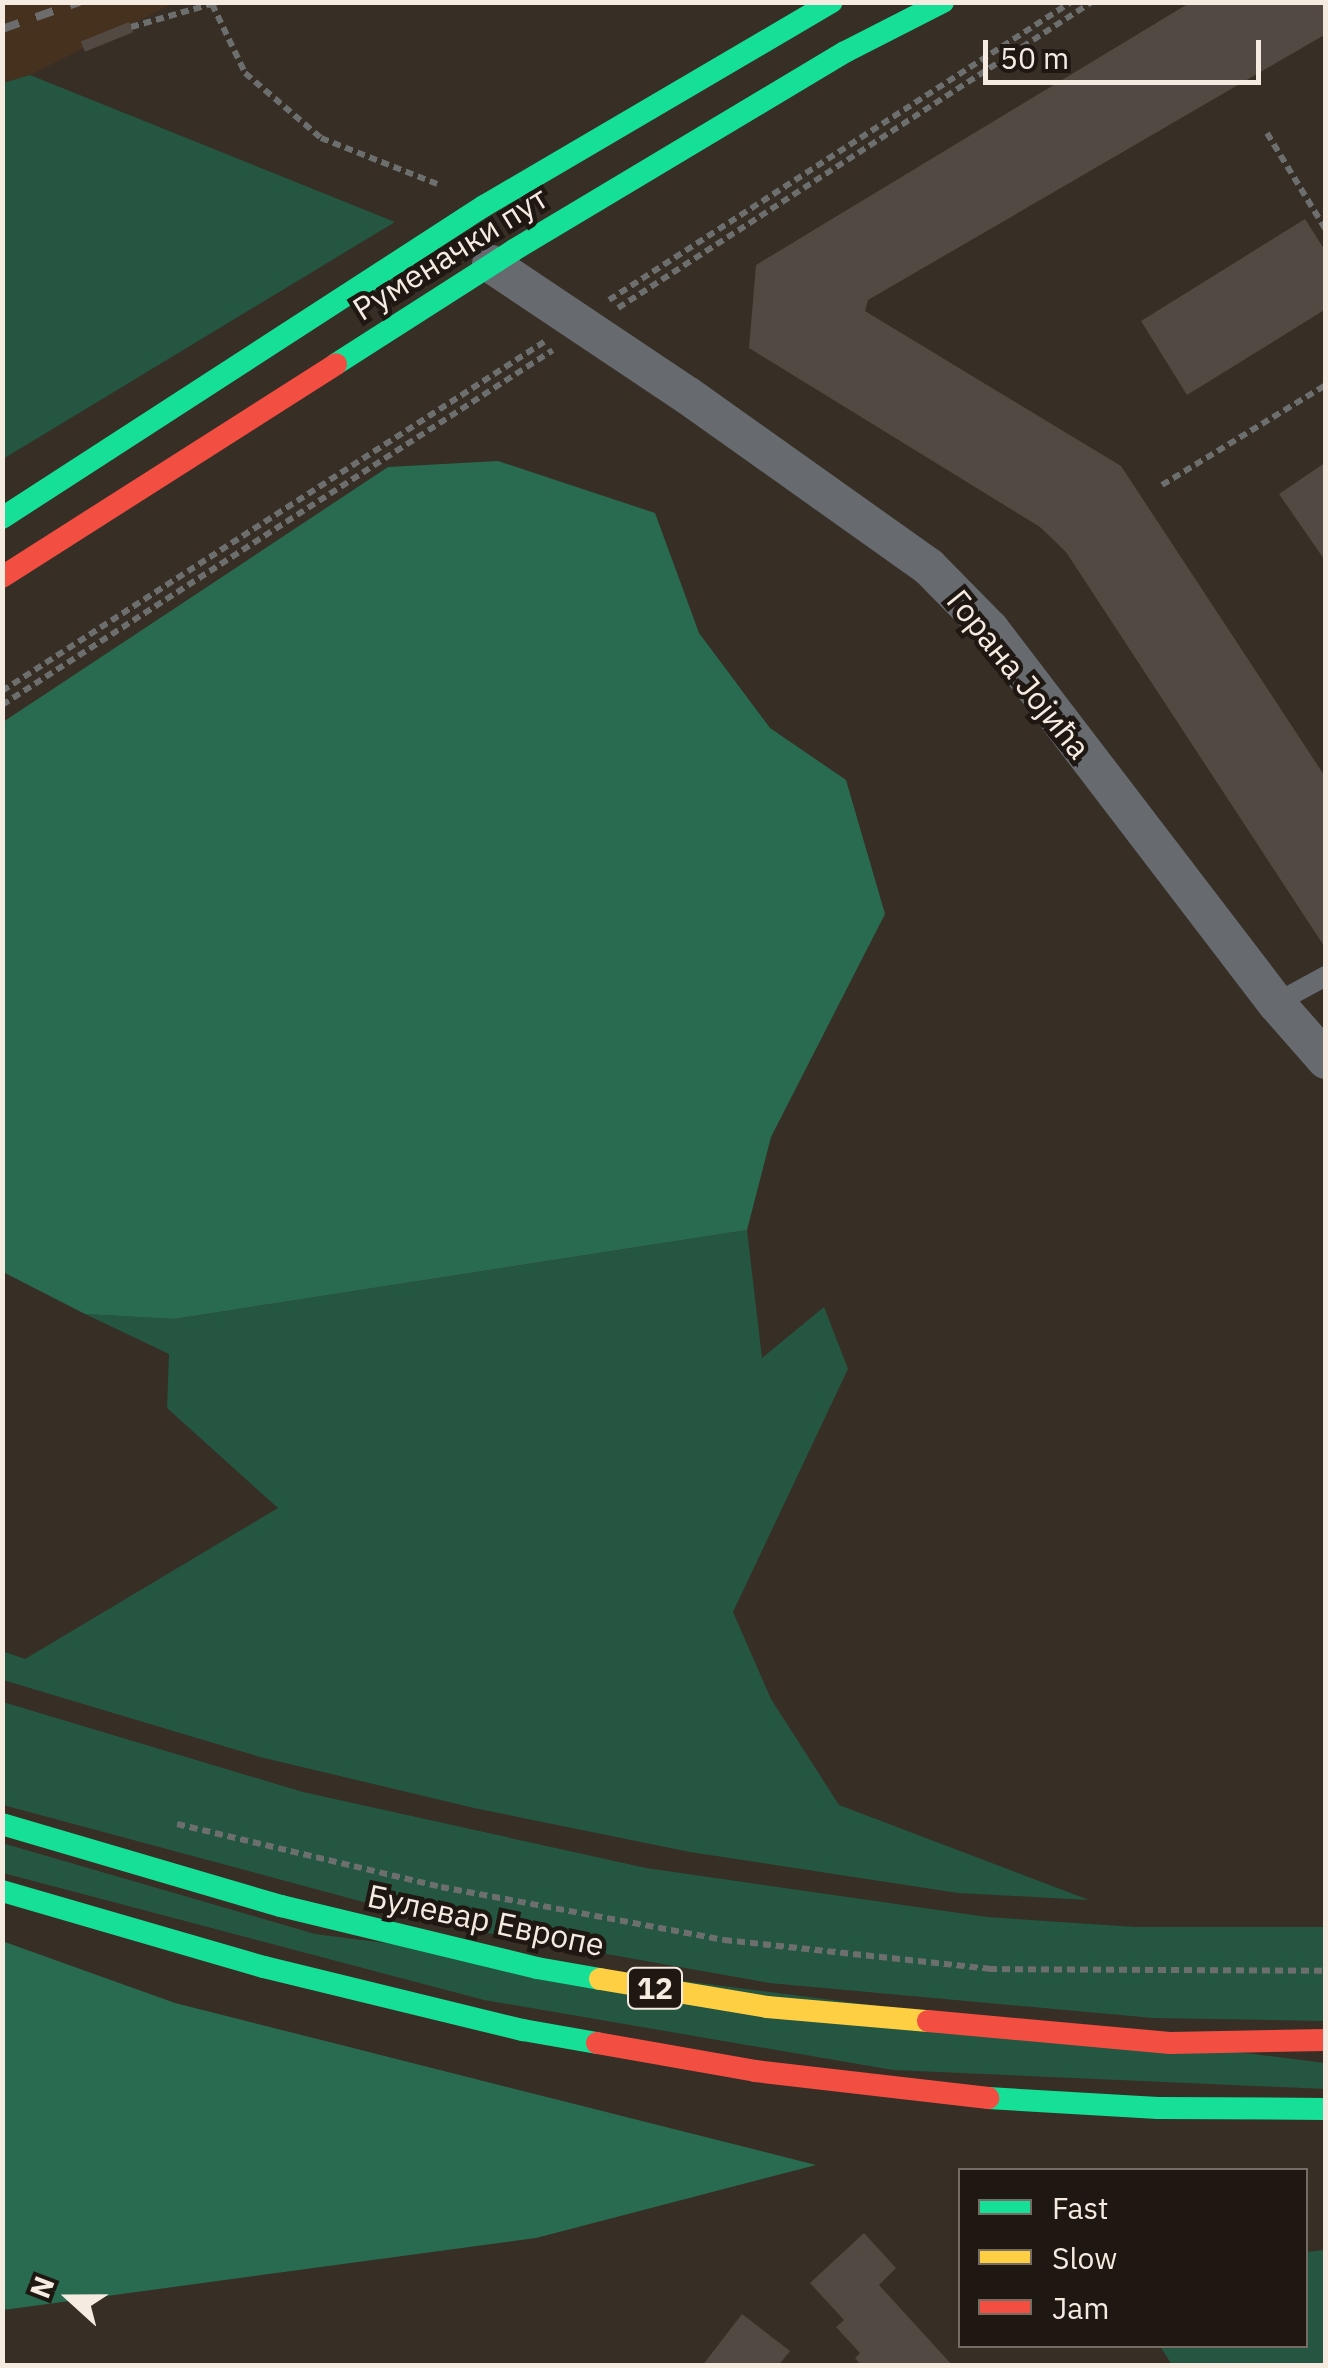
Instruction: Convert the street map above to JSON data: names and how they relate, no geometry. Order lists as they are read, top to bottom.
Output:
{
  "streets": {
    "main road": ["Руменачки пут", "Булевар Европе", "12"],
    "street": ["Горана Јојића"]
  },
  "crossings": [
    ["Руменачки пут", "Горана Јојића"]
  ],
  "legend": ["Fast", "Slow", "Jam"],
  "scale_bar": "50 m",
  "north": "left"
}
